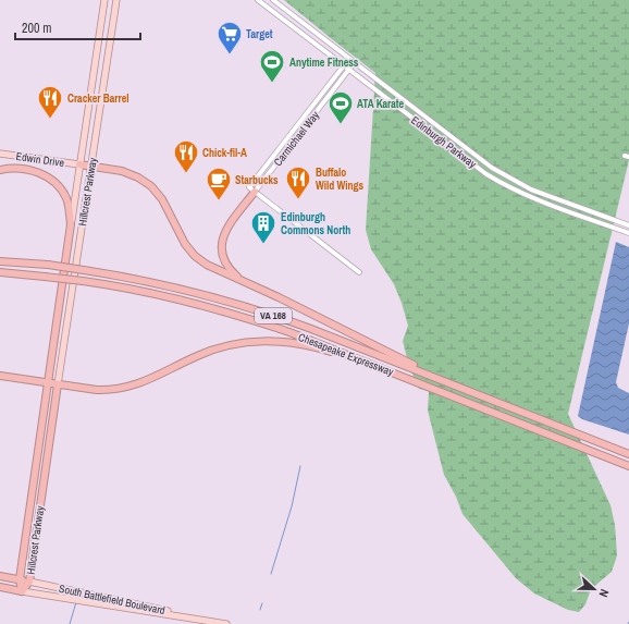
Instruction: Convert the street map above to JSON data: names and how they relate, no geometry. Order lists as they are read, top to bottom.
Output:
{
  "streets": {
    "highway": [
      "Hillcrest Parkway",
      "VA 168",
      "Chesapeake Expressway",
      "South Battlefield Boulevard"
    ],
    "main road": ["Edwin Drive"],
    "street": ["Carmichael Way", "Edinburgh Parkway"]
  },
  "crossings": [
    ["Carmichael Way", "Edinburgh Parkway"],
    ["Edwin Drive", "Hillcrest Parkway"],
    ["Hillcrest Parkway", "South Battlefield Boulevard"]
  ],
  "places": {
    "supermarket": ["Target"],
    "sports": ["Anytime Fitness", "ATA Karate"],
    "restaurant": ["Cracker Barrel", "Chick-fil-A", "Buffalo Wild Wings"],
    "cafe": ["Starbucks"],
    "building": ["Edinburgh Commons North"]
  },
  "scale_bar": "200 m",
  "north": "right"
}
